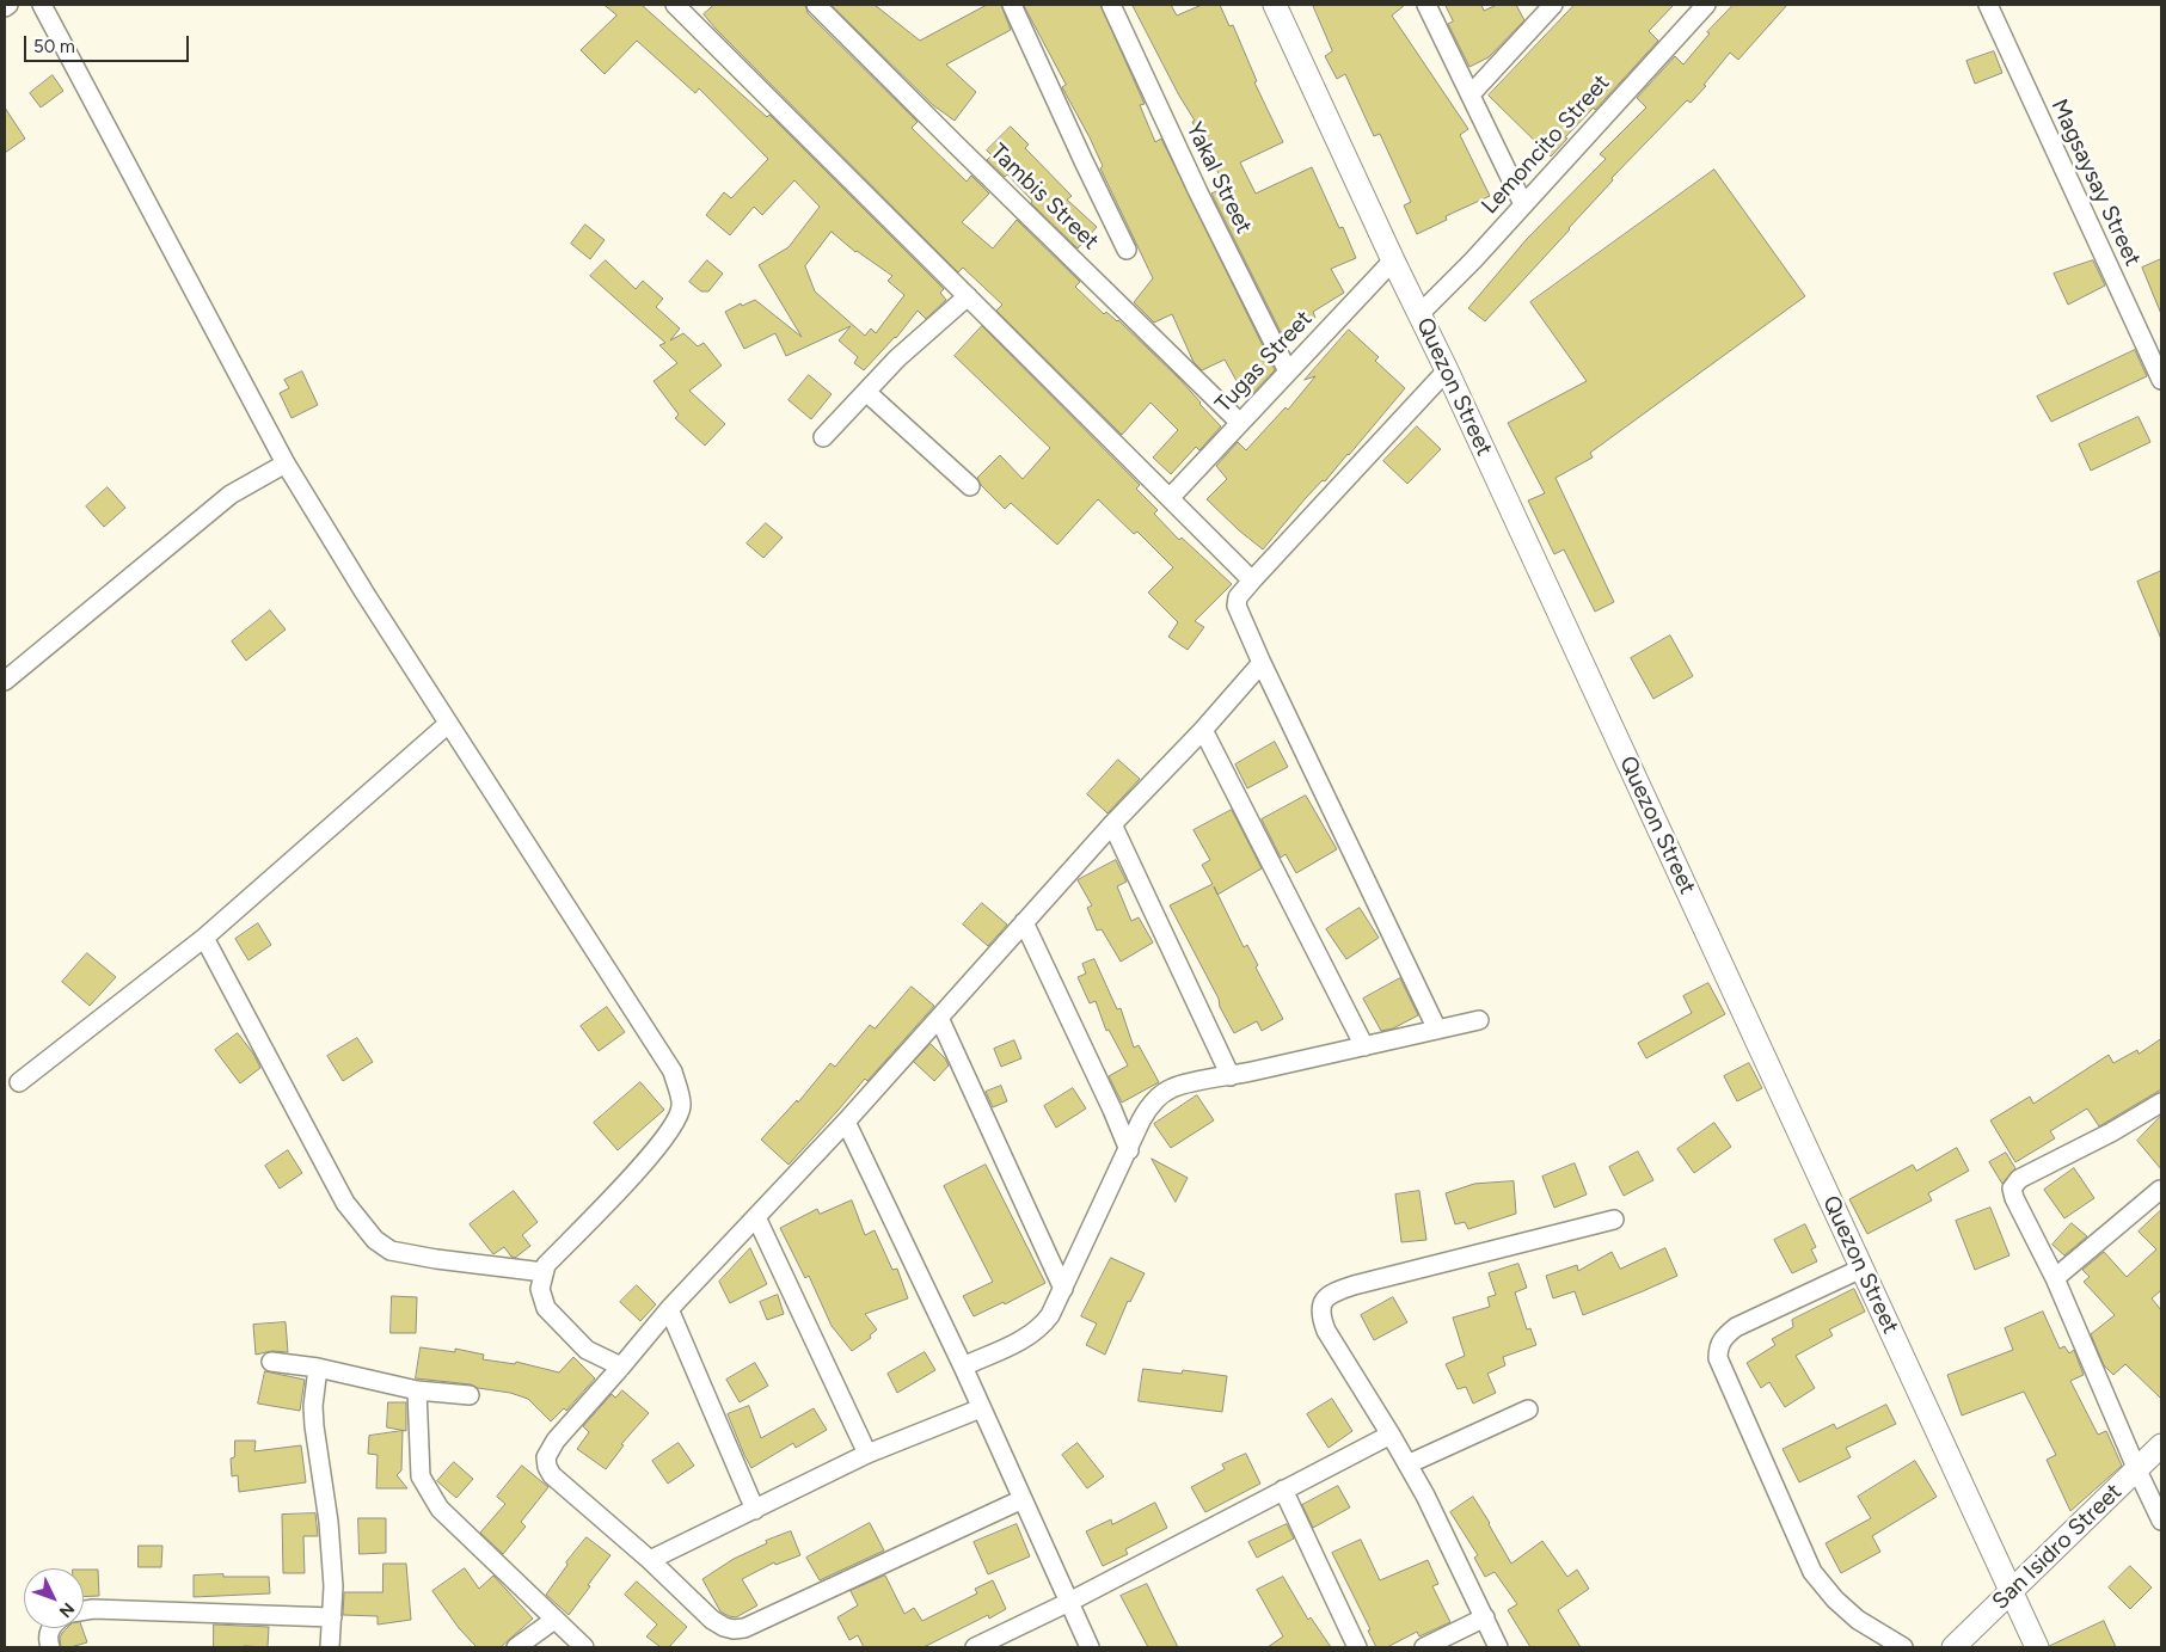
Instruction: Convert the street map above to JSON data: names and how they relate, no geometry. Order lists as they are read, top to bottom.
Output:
{
  "streets": {
    "street": [
      "Lemoncito Street",
      "Yakal Street",
      "Magsaysay Street",
      "Tambis Street",
      "Tugas Street",
      "Quezon Street",
      "San Isidro Street"
    ]
  },
  "crossings": [
    ["Lemoncito Street", "Quezon Street"],
    ["Yakal Street", "Tugas Street"],
    ["Tambis Street", "Tugas Street"],
    ["Tugas Street", "Quezon Street"],
    ["Quezon Street", "San Isidro Street"]
  ],
  "scale_bar": "50 m",
  "north": "bottom right"
}
